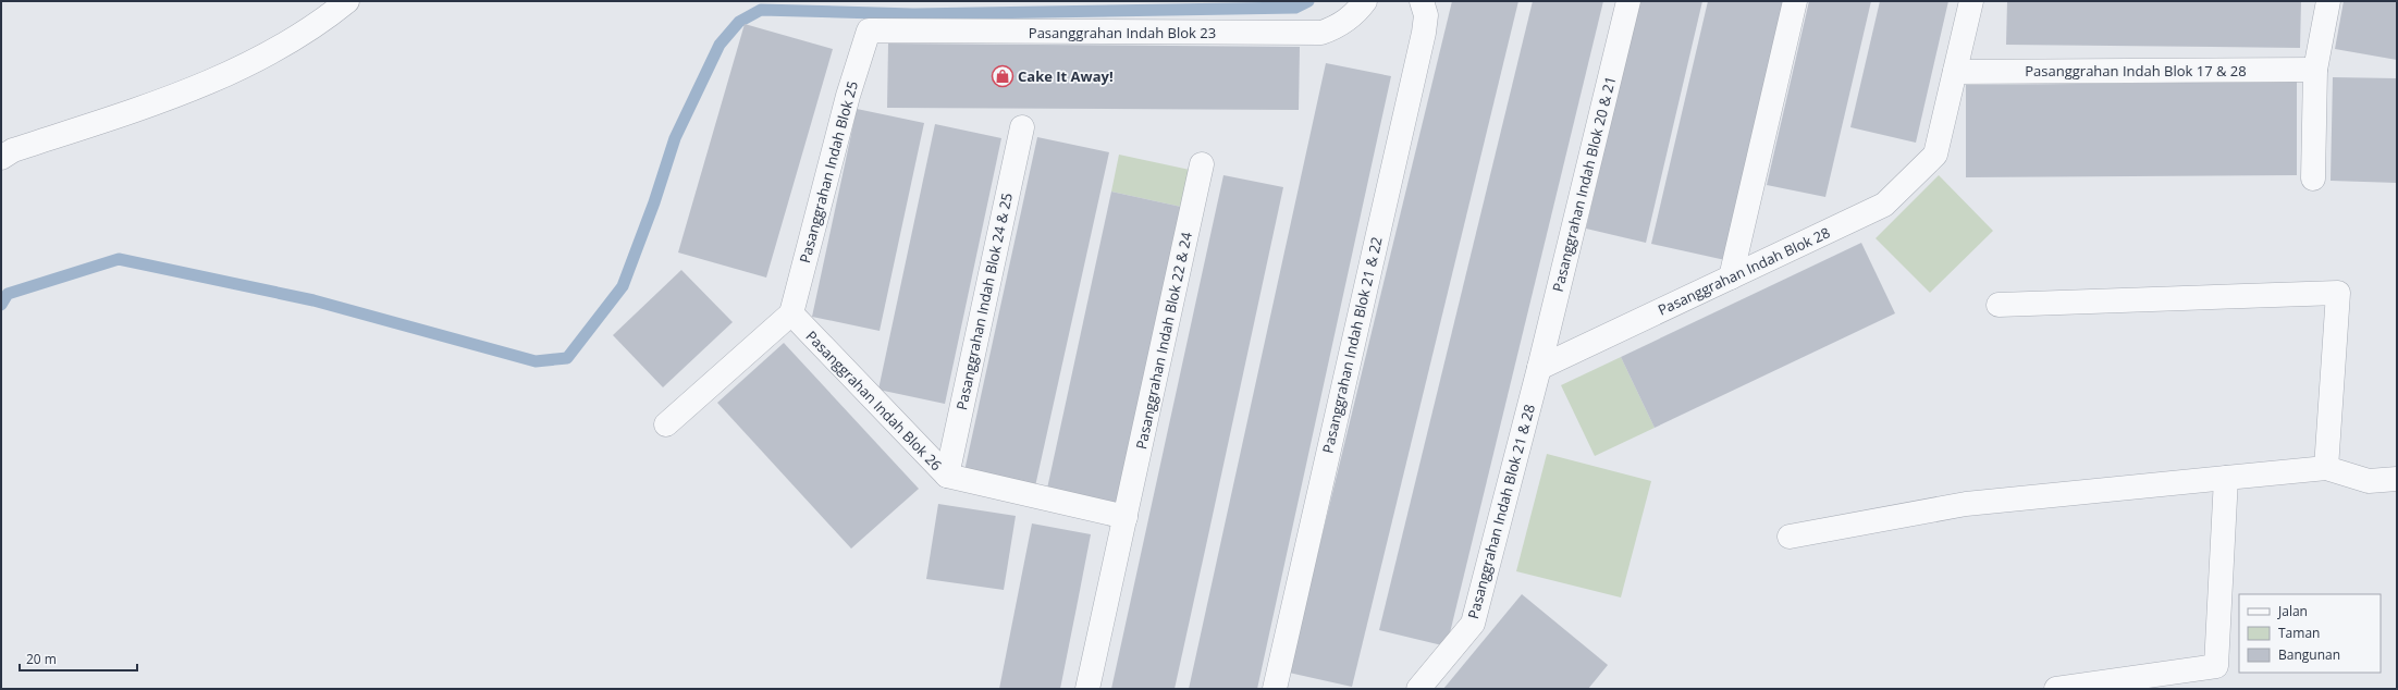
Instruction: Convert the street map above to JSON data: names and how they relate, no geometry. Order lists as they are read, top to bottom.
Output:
{
  "streets": {
    "street": [
      "Pasanggrahan Indah Blok 23",
      "Pasanggrahan Indah Blok 17 & 28",
      "Pasanggrahan Indah Blok 25",
      "Pasanggrahan Indah Blok 20 & 21",
      "Pasanggrahan Indah Blok 28",
      "Pasanggrahan Indah Blok 24 & 25",
      "Pasanggrahan Indah Blok 22 & 24",
      "Pasanggrahan Indah Blok 21 & 22",
      "Pasanggrahan Indah Blok 26",
      "Pasanggrahan Indah Blok 21 & 28"
    ]
  },
  "crossings": [
    ["Pasanggrahan Indah Blok 23", "Pasanggrahan Indah Blok 25"],
    ["Pasanggrahan Indah Blok 17 & 28", "Pasanggrahan Indah Blok 28"],
    ["Pasanggrahan Indah Blok 25", "Pasanggrahan Indah Blok 26"],
    ["Pasanggrahan Indah Blok 20 & 21", "Pasanggrahan Indah Blok 28"],
    ["Pasanggrahan Indah Blok 20 & 21", "Pasanggrahan Indah Blok 21 & 28"],
    ["Pasanggrahan Indah Blok 28", "Pasanggrahan Indah Blok 21 & 28"],
    ["Pasanggrahan Indah Blok 24 & 25", "Pasanggrahan Indah Blok 26"],
    ["Pasanggrahan Indah Blok 22 & 24", "Pasanggrahan Indah Blok 26"]
  ],
  "places": {
    "shop": ["Cake It Away!"]
  },
  "legend": ["Jalan", "Taman", "Bangunan"],
  "scale_bar": "20 m"
}
